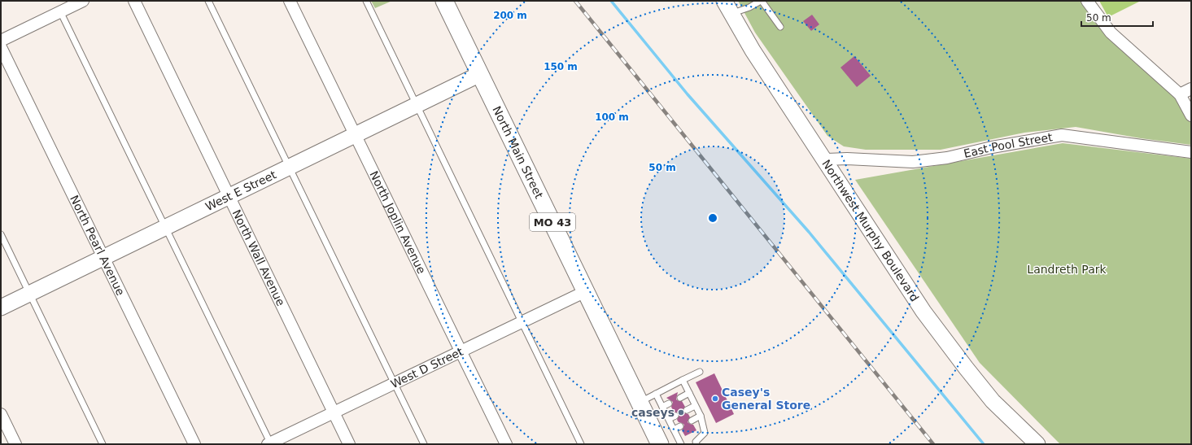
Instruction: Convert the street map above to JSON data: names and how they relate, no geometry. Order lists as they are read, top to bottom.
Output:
{
  "streets": {
    "main road": ["North Main Street", "MO 43"],
    "street": [
      "East Pool Street",
      "West E Street",
      "North Joplin Avenue",
      "Northwest Murphy Boulevard",
      "North Pearl Avenue",
      "North Wall Avenue",
      "West D Street"
    ]
  },
  "crossings": [
    ["East Pool Street", "Northwest Murphy Boulevard"],
    ["North Main Street", "West E Street"],
    ["North Main Street", "West D Street"],
    ["West E Street", "North Joplin Avenue"],
    ["West E Street", "North Pearl Avenue"],
    ["West E Street", "North Wall Avenue"],
    ["North Joplin Avenue", "West D Street"],
    ["North Wall Avenue", "West D Street"]
  ],
  "parks": ["Landreth Park"],
  "places": ["Casey's General Store", "caseys"],
  "scale_bar": "50 m",
  "rings": [
    "200 m",
    "150 m",
    "100 m",
    "50 m"
  ]
}
